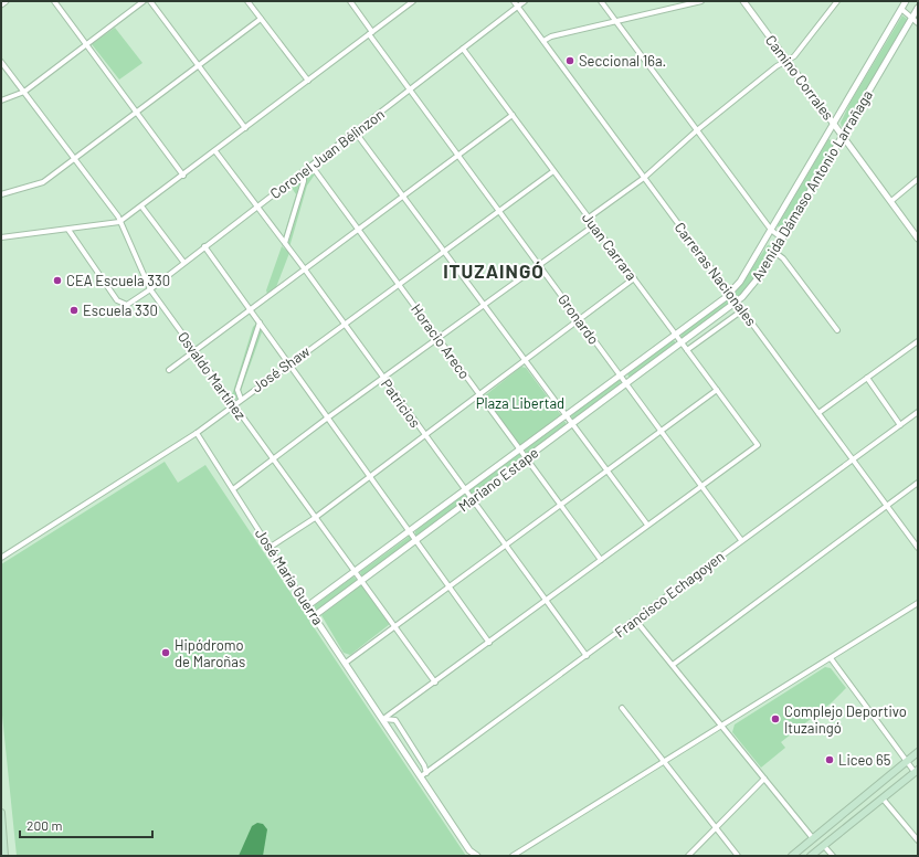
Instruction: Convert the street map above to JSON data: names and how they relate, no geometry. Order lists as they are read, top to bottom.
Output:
{
  "streets": {
    "street": [
      "Camino Corrales",
      "Coronel Juan Bélinzon",
      "Avenida Dámaso Antonio Larrañaga",
      "Juan Carrara",
      "Carreras Nacionales",
      "Gronardo",
      "Horacio Areco",
      "José Shaw",
      "Osvaldo Martínez",
      "Patricios",
      "Mariano Estape",
      "José María Guerra",
      "Francisco Echagoyen"
    ]
  },
  "crossings": [
    ["Camino Corrales", "Avenida Dámaso Antonio Larrañaga"],
    ["Coronel Juan Bélinzon", "Juan Carrara"],
    ["Coronel Juan Bélinzon", "Carreras Nacionales"],
    ["Coronel Juan Bélinzon", "Gronardo"],
    ["Coronel Juan Bélinzon", "Horacio Areco"],
    ["Coronel Juan Bélinzon", "Osvaldo Martínez"],
    ["Coronel Juan Bélinzon", "Patricios"],
    ["Avenida Dámaso Antonio Larrañaga", "Juan Carrara"],
    ["Avenida Dámaso Antonio Larrañaga", "Carreras Nacionales"],
    ["Avenida Dámaso Antonio Larrañaga", "Mariano Estape"],
    ["Juan Carrara", "Gronardo"],
    ["Juan Carrara", "José Shaw"],
    ["Juan Carrara", "Mariano Estape"],
    ["Carreras Nacionales", "Francisco Echagoyen"],
    ["Gronardo", "José Shaw"],
    ["Gronardo", "Mariano Estape"],
    ["Gronardo", "Francisco Echagoyen"],
    ["Horacio Areco", "José Shaw"],
    ["Horacio Areco", "Mariano Estape"],
    ["José Shaw", "Osvaldo Martínez"],
    ["José Shaw", "Patricios"],
    ["José Shaw", "José María Guerra"],
    ["Osvaldo Martínez", "Mariano Estape"],
    ["Patricios", "Mariano Estape"],
    ["Patricios", "Francisco Echagoyen"],
    ["Mariano Estape", "José María Guerra"],
    ["José María Guerra", "Francisco Echagoyen"]
  ],
  "districts": ["ITUZAINGÓ"],
  "parks": ["Plaza Libertad"],
  "places": [
    "Seccional 16a.",
    "CEA Escuela 330",
    "Escuela 330",
    "Hipódromo de Maroñas",
    "Complejo Deportivo Ituzaingó",
    "Liceo 65"
  ],
  "scale_bar": "200 m"
}
